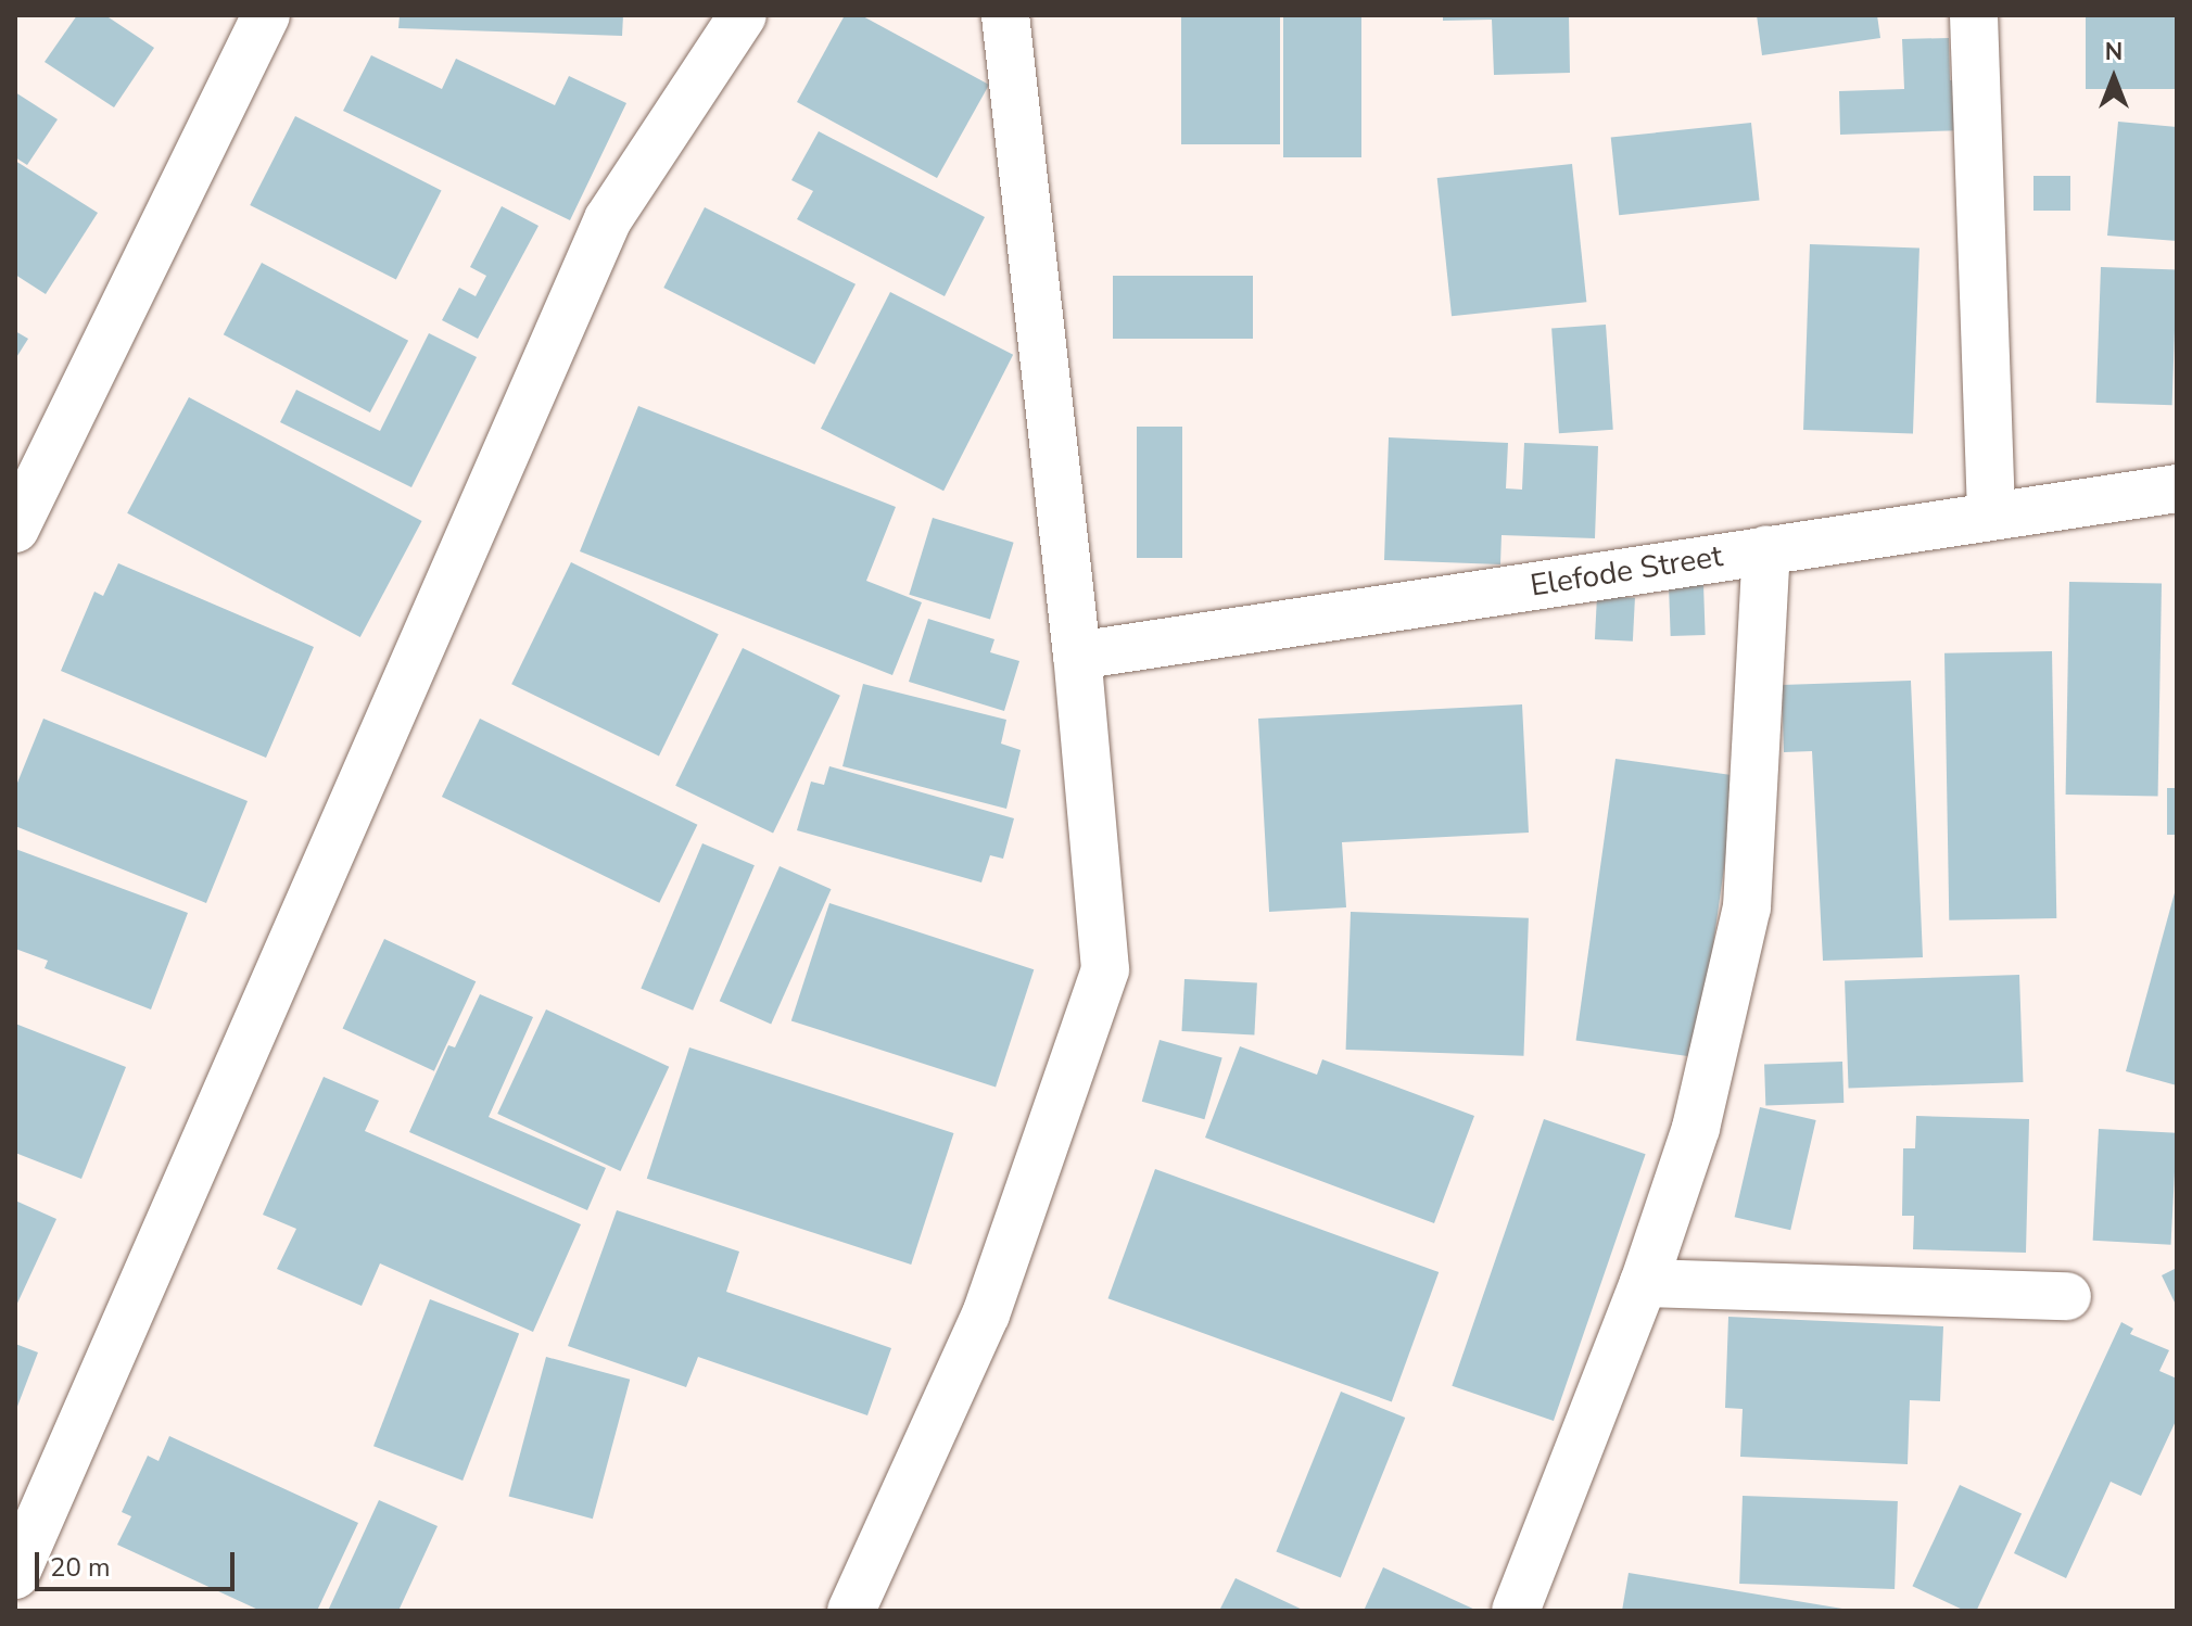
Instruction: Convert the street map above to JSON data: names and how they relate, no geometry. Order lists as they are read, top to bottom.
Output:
{
  "streets": {
    "street": ["Elefode Street"]
  },
  "scale_bar": "20 m",
  "north": "top"
}
